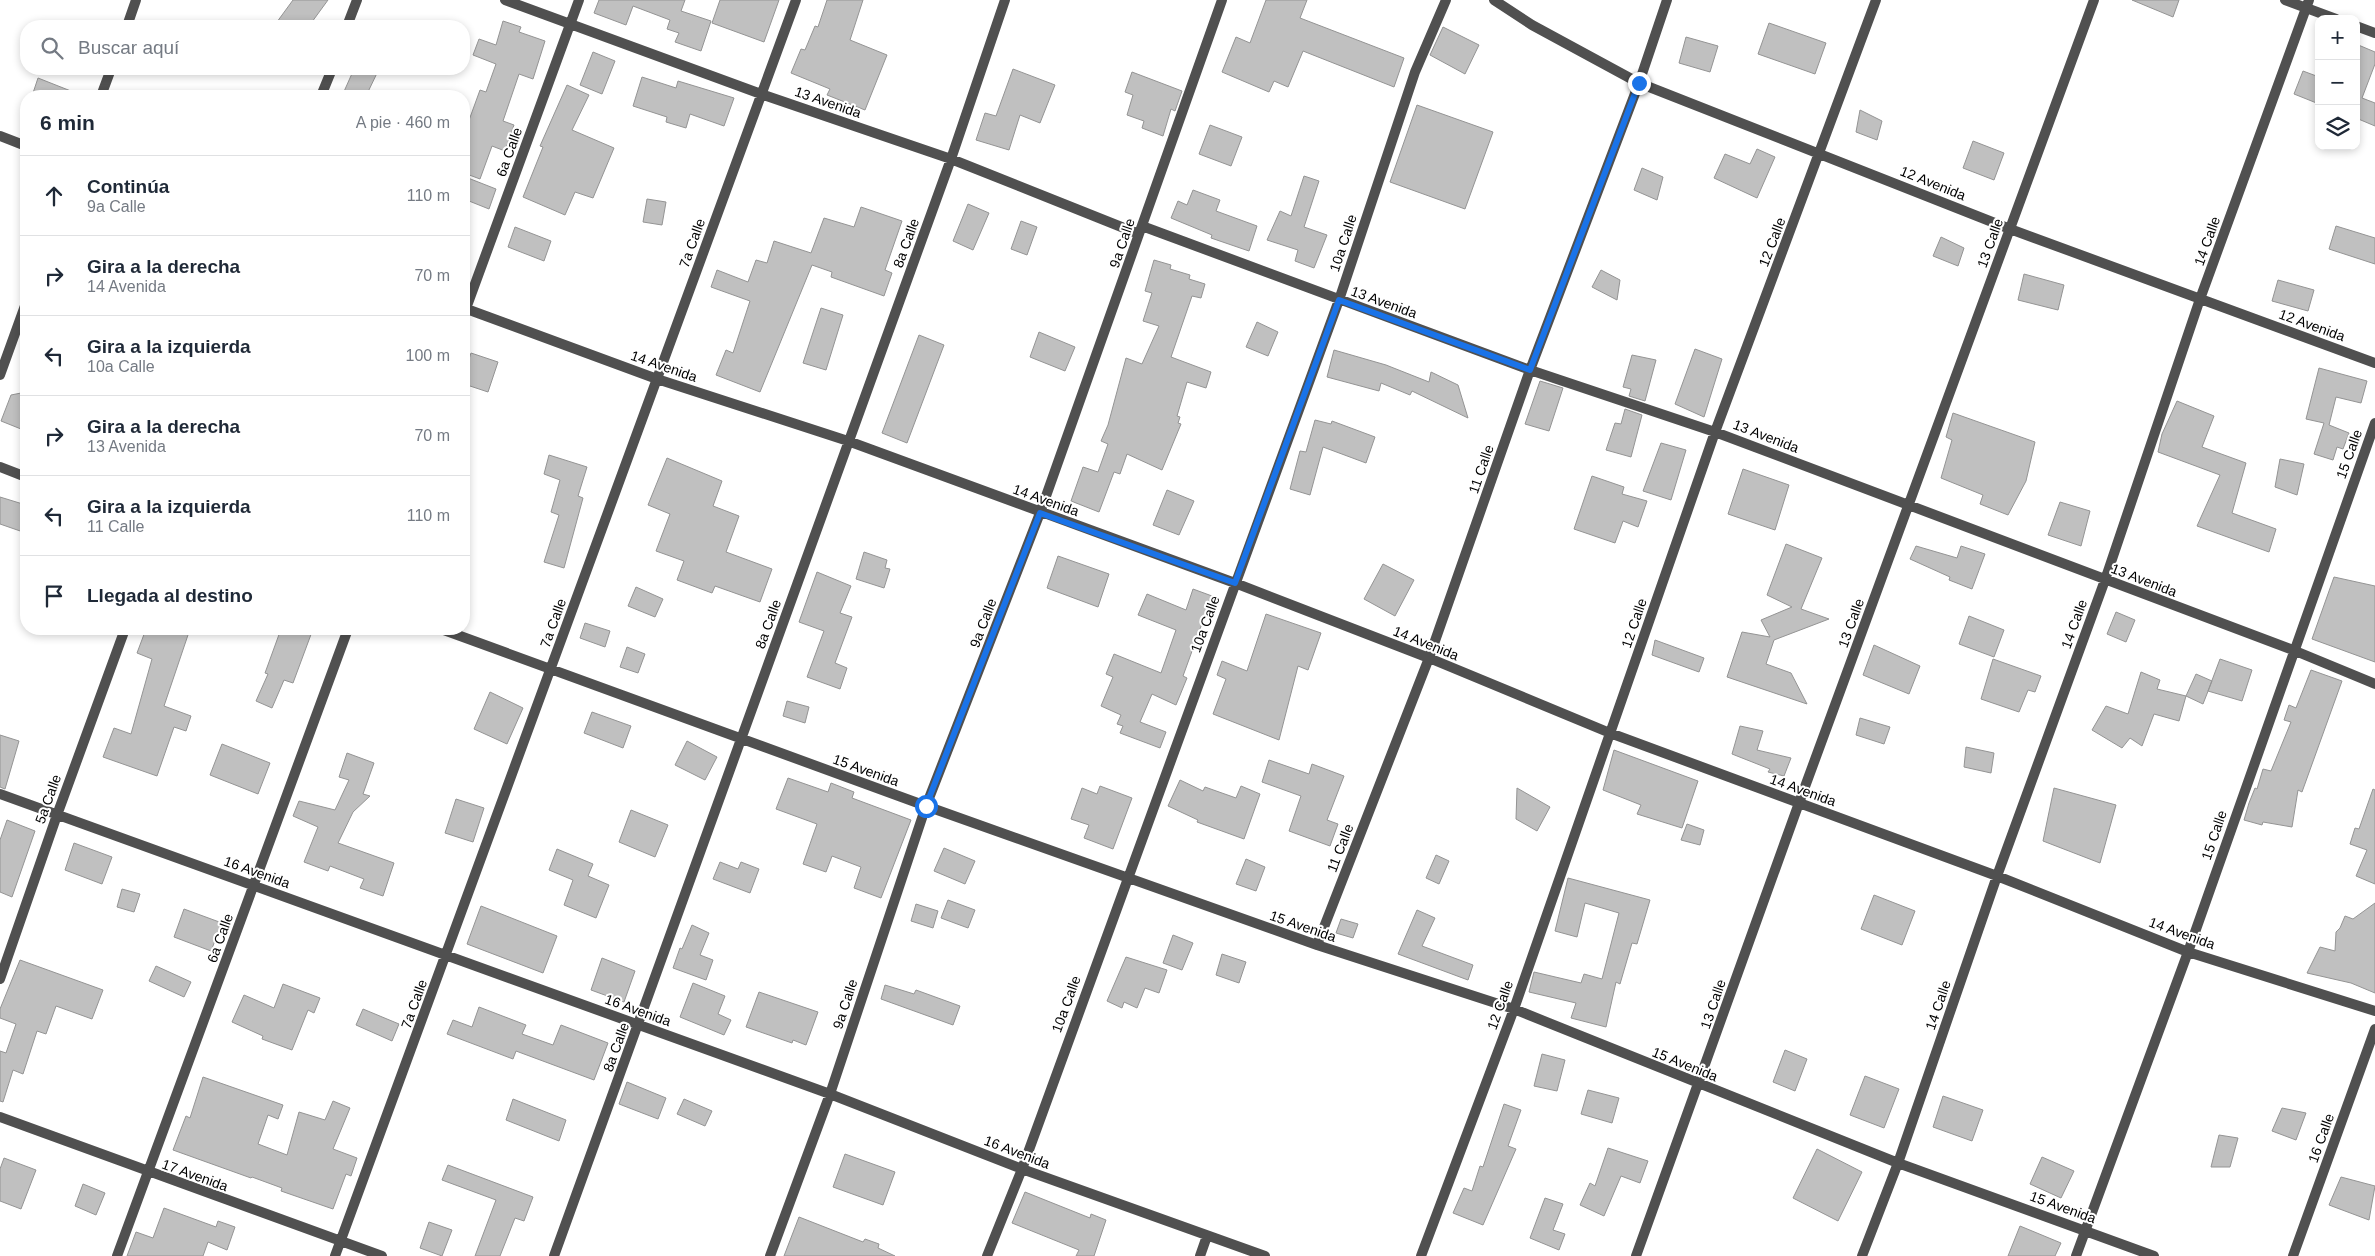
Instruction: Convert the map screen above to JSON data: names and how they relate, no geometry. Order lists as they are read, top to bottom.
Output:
{
  "streets": {
    "street": [
      "13 Avenida",
      "6a Calle",
      "12 Avenida",
      "14 Calle",
      "12 Calle",
      "7a Calle",
      "8a Calle",
      "9a Calle",
      "10a Calle",
      "13 Calle",
      "14 Avenida",
      "15 Calle",
      "11 Calle",
      "15 Avenida",
      "5a Calle",
      "16 Avenida",
      "16 Calle",
      "17 Avenida"
    ]
  },
  "crossings": [
    ["13 Avenida", "6a Calle"],
    ["13 Avenida", "14 Calle"],
    ["13 Avenida", "12 Calle"],
    ["13 Avenida", "7a Calle"],
    ["13 Avenida", "8a Calle"],
    ["13 Avenida", "9a Calle"],
    ["13 Avenida", "10a Calle"],
    ["13 Avenida", "13 Calle"],
    ["13 Avenida", "15 Calle"],
    ["13 Avenida", "11 Calle"],
    ["6a Calle", "16 Avenida"],
    ["6a Calle", "17 Avenida"],
    ["12 Avenida", "14 Calle"],
    ["12 Avenida", "12 Calle"],
    ["12 Avenida", "13 Calle"],
    ["12 Avenida", "11 Calle"],
    ["14 Calle", "14 Avenida"],
    ["14 Calle", "15 Avenida"],
    ["12 Calle", "14 Avenida"],
    ["12 Calle", "15 Avenida"],
    ["7a Calle", "14 Avenida"],
    ["7a Calle", "15 Avenida"],
    ["7a Calle", "16 Avenida"],
    ["7a Calle", "17 Avenida"],
    ["8a Calle", "14 Avenida"],
    ["8a Calle", "15 Avenida"],
    ["8a Calle", "16 Avenida"],
    ["9a Calle", "14 Avenida"],
    ["9a Calle", "15 Avenida"],
    ["9a Calle", "16 Avenida"],
    ["10a Calle", "14 Avenida"],
    ["10a Calle", "15 Avenida"],
    ["10a Calle", "16 Avenida"],
    ["13 Calle", "14 Avenida"],
    ["13 Calle", "15 Avenida"],
    ["14 Avenida", "15 Calle"],
    ["14 Avenida", "11 Calle"],
    ["15 Calle", "15 Avenida"],
    ["11 Calle", "15 Avenida"],
    ["5a Calle", "16 Avenida"]
  ],
  "page": {
    "map_buttons": ["+", "−"],
    "search": "Buscar aquí",
    "heading": ["6 min", "A pie · 460 m"],
    "list": [
      ["Continúa", "9a Calle", "110 m"],
      ["Gira a la derecha", "14 Avenida", "70 m"],
      ["Gira a la izquierda", "10a Calle", "100 m"],
      ["Gira a la derecha", "13 Avenida", "70 m"],
      ["Gira a la izquierda", "11 Calle", "110 m"],
      "Llegada al destino"
    ]
  }
}
